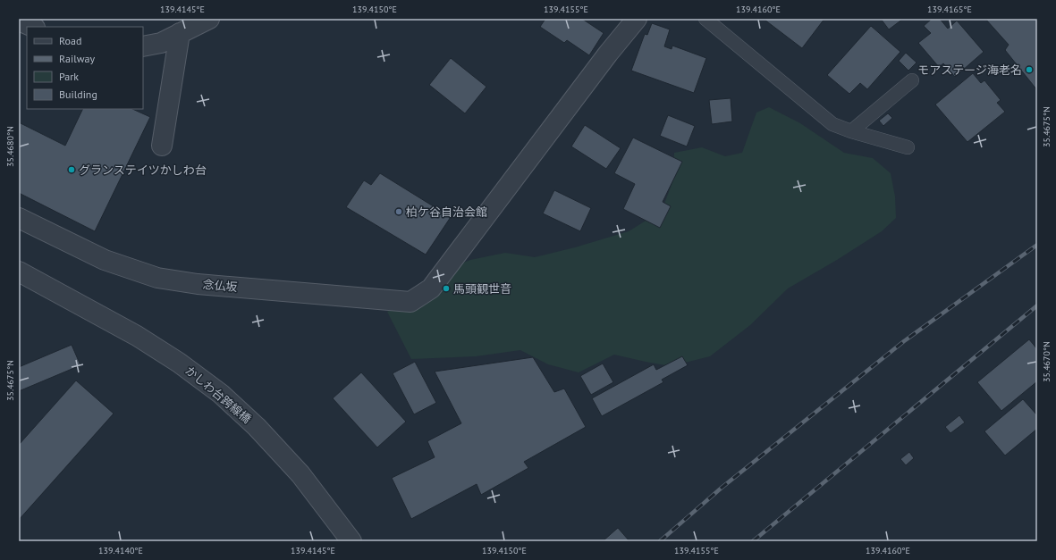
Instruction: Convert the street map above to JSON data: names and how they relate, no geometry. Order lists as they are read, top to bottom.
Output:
{
  "streets": {
    "street": ["念仏坂", "かしわ台跨線橋"]
  },
  "places": [
    "モアステージ海老名",
    "グランステイツかしわ台",
    "柏ケ谷自治会館",
    "馬頭観世音"
  ],
  "legend": [
    "Road",
    "Railway",
    "Park",
    "Building"
  ],
  "coordinates": [
    "139.4145°E",
    "139.4150°E",
    "139.4155°E",
    "139.4160°E",
    "139.4165°E",
    "35.4675°N",
    "35.4680°N",
    "35.4670°N",
    "139.4140°E"
  ]
}
